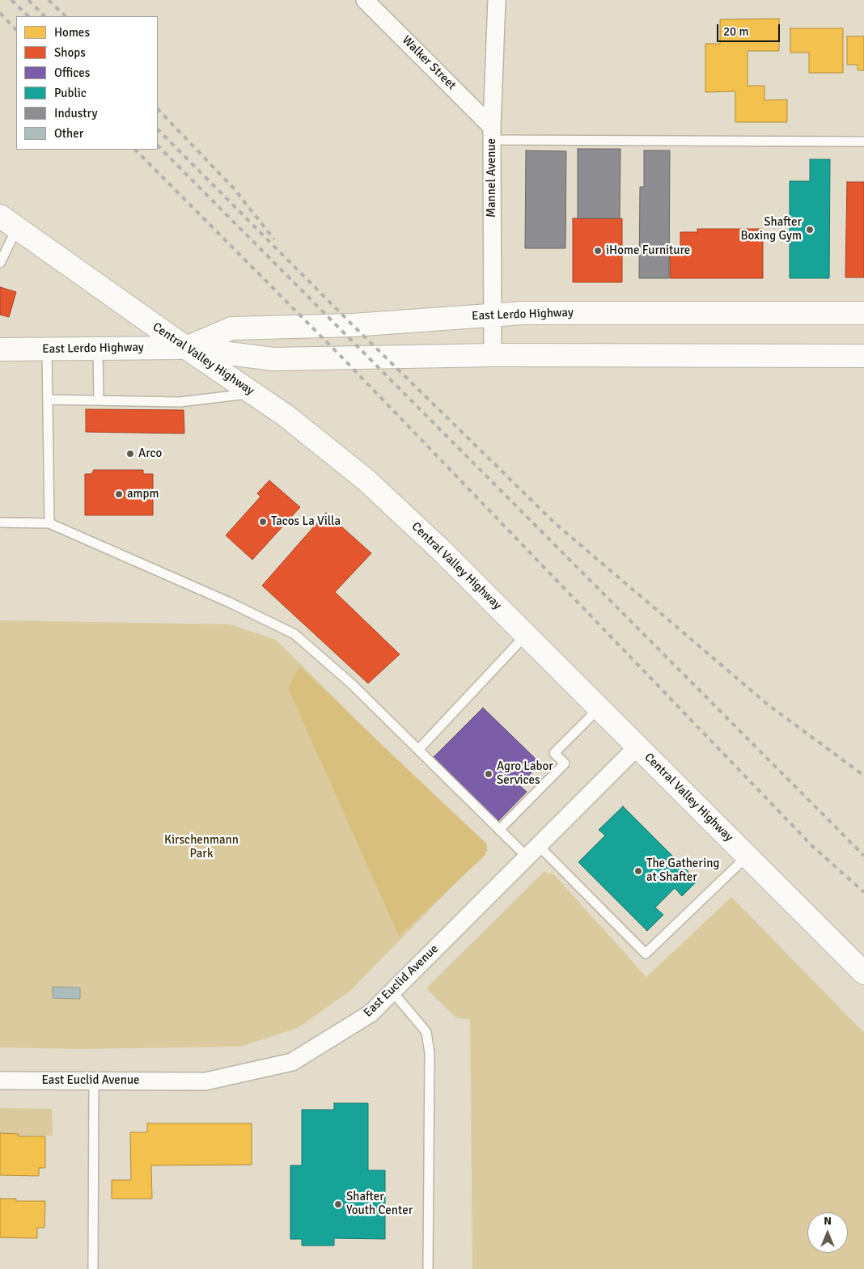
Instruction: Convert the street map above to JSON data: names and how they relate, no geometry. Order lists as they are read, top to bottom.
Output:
{
  "streets": {
    "main road": ["East Lerdo Highway", "Central Valley Highway"],
    "street": ["Walker Street", "Mannel Avenue", "East Euclid Avenue"]
  },
  "crossings": [
    ["Walker Street", "Mannel Avenue"],
    ["Mannel Avenue", "East Lerdo Highway"],
    ["East Lerdo Highway", "Central Valley Highway"],
    ["Central Valley Highway", "East Euclid Avenue"]
  ],
  "parks": ["Kirschenmann Park"],
  "places": [
    "Shafter Boxing Gym",
    "iHome Furniture",
    "Arco",
    "ampm",
    "Tacos La Villa",
    "Agro Labor Services",
    "The Gathering at Shafter",
    "Shafter Youth Center"
  ],
  "legend": [
    "Homes",
    "Shops",
    "Offices",
    "Public",
    "Industry",
    "Other"
  ],
  "scale_bar": "20 m",
  "north": "top"
}
